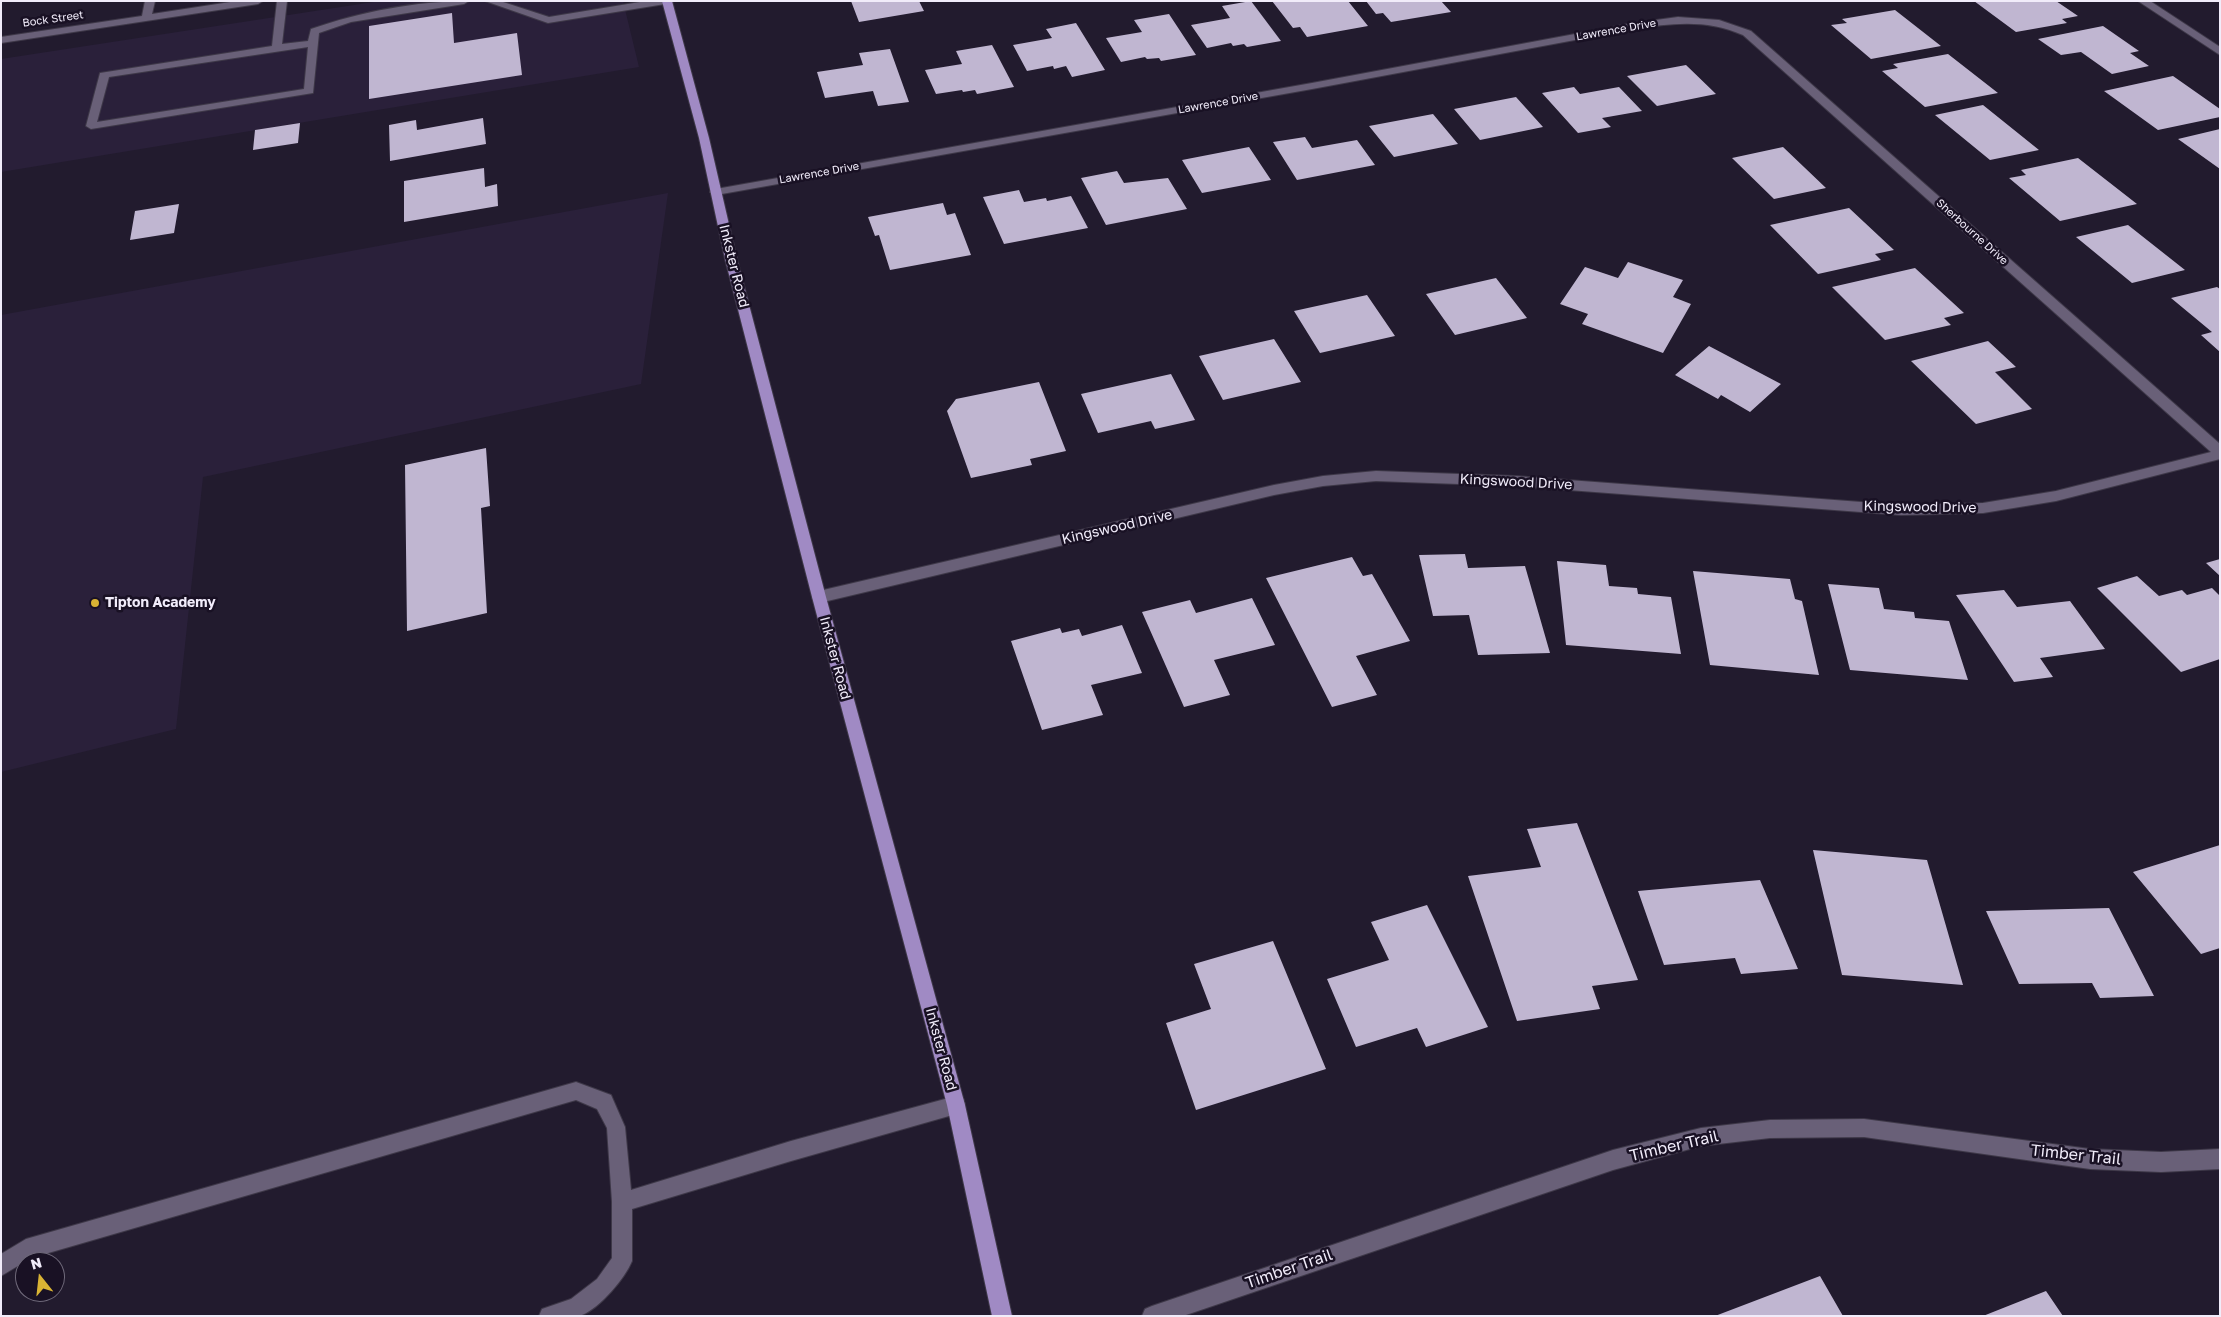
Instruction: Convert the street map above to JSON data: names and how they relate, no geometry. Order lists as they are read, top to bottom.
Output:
{
  "streets": {
    "main road": ["Inkster Road"],
    "street": [
      "Bock Street",
      "Lawrence Drive",
      "Sherbourne Drive",
      "Kingswood Drive",
      "Timber Trail"
    ]
  },
  "crossings": [
    ["Lawrence Drive", "Sherbourne Drive"],
    ["Lawrence Drive", "Inkster Road"],
    ["Sherbourne Drive", "Kingswood Drive"],
    ["Inkster Road", "Kingswood Drive"]
  ],
  "places": ["Tipton Academy"],
  "north": "top"
}
